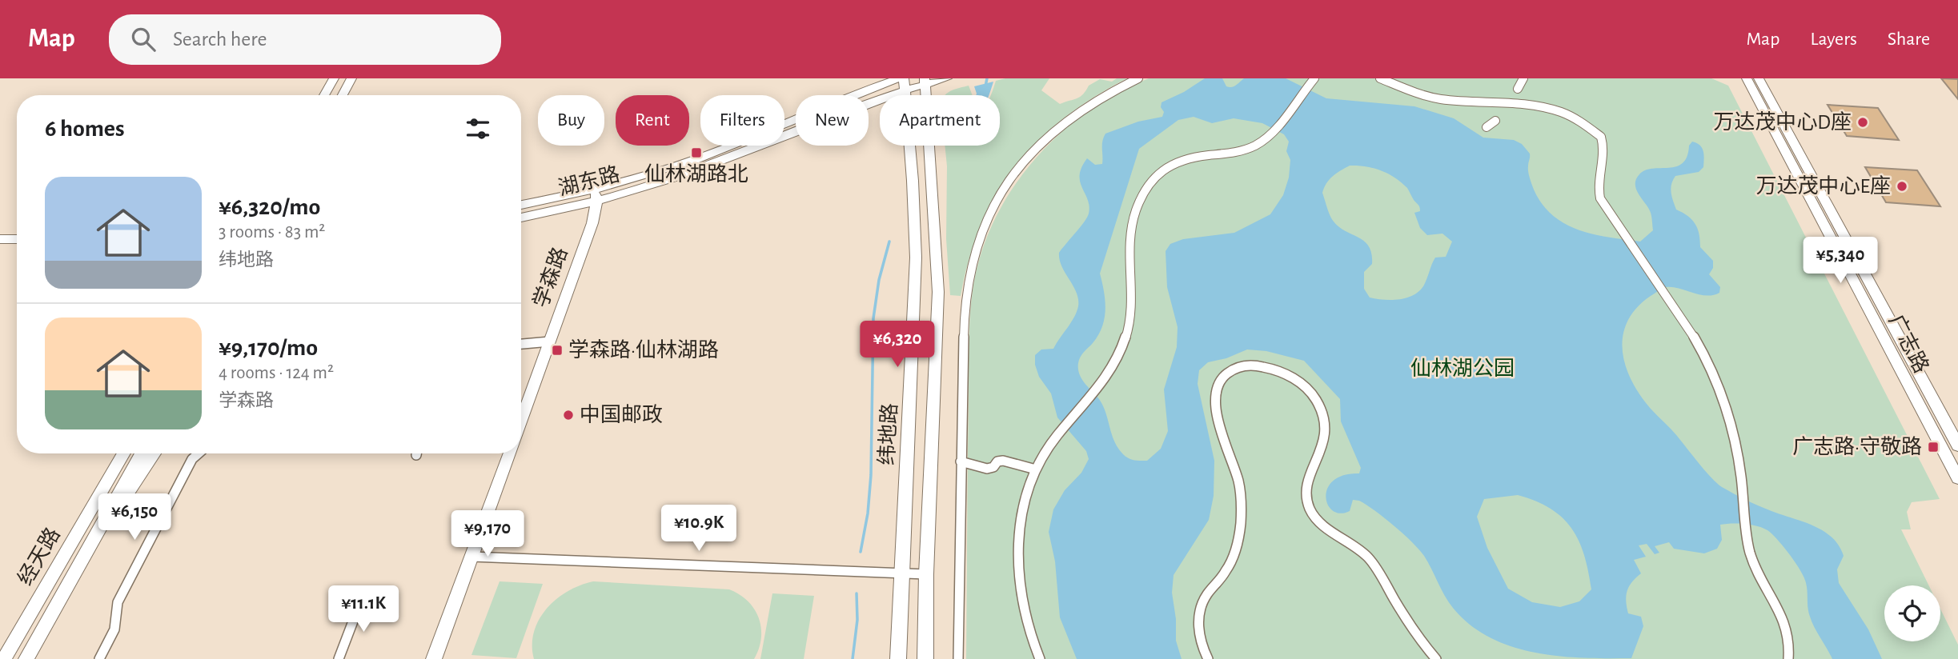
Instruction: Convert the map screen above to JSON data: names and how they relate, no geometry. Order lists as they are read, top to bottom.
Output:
{
  "streets": {
    "main road": [
      "湖东路",
      "学森路",
      "广志路",
      "纬地路",
      "经天路"
    ]
  },
  "crossings": [
    ["湖东路", "学森路"],
    ["湖东路", "纬地路"]
  ],
  "parks": ["仙林湖公园"],
  "places": {
    "other": ["万达茂中心D座", "万达茂中心E座", "中国邮政"],
    "transit": ["仙林湖路北", "学森路·仙林湖路", "广志路·守敬路"]
  },
  "page": {
    "header": "Map",
    "search": "Search here",
    "nav": ["Map", "Layers", "Share"],
    "chip": [
      "Buy",
      "Rent",
      "Filters",
      "New",
      "Apartment"
    ],
    "heading": "6 homes",
    "list": [
      {
        "name": "¥6,320/mo",
        "note": "3 rooms · 83 m² · 纬地路"
      },
      {
        "name": "¥9,170/mo",
        "note": "4 rooms · 124 m² · 学森路"
      }
    ],
    "price": [
      "¥5,340",
      "¥6,320",
      "¥6,150",
      "¥10.9K",
      "¥9,170",
      "¥11.1K"
    ]
  }
}
